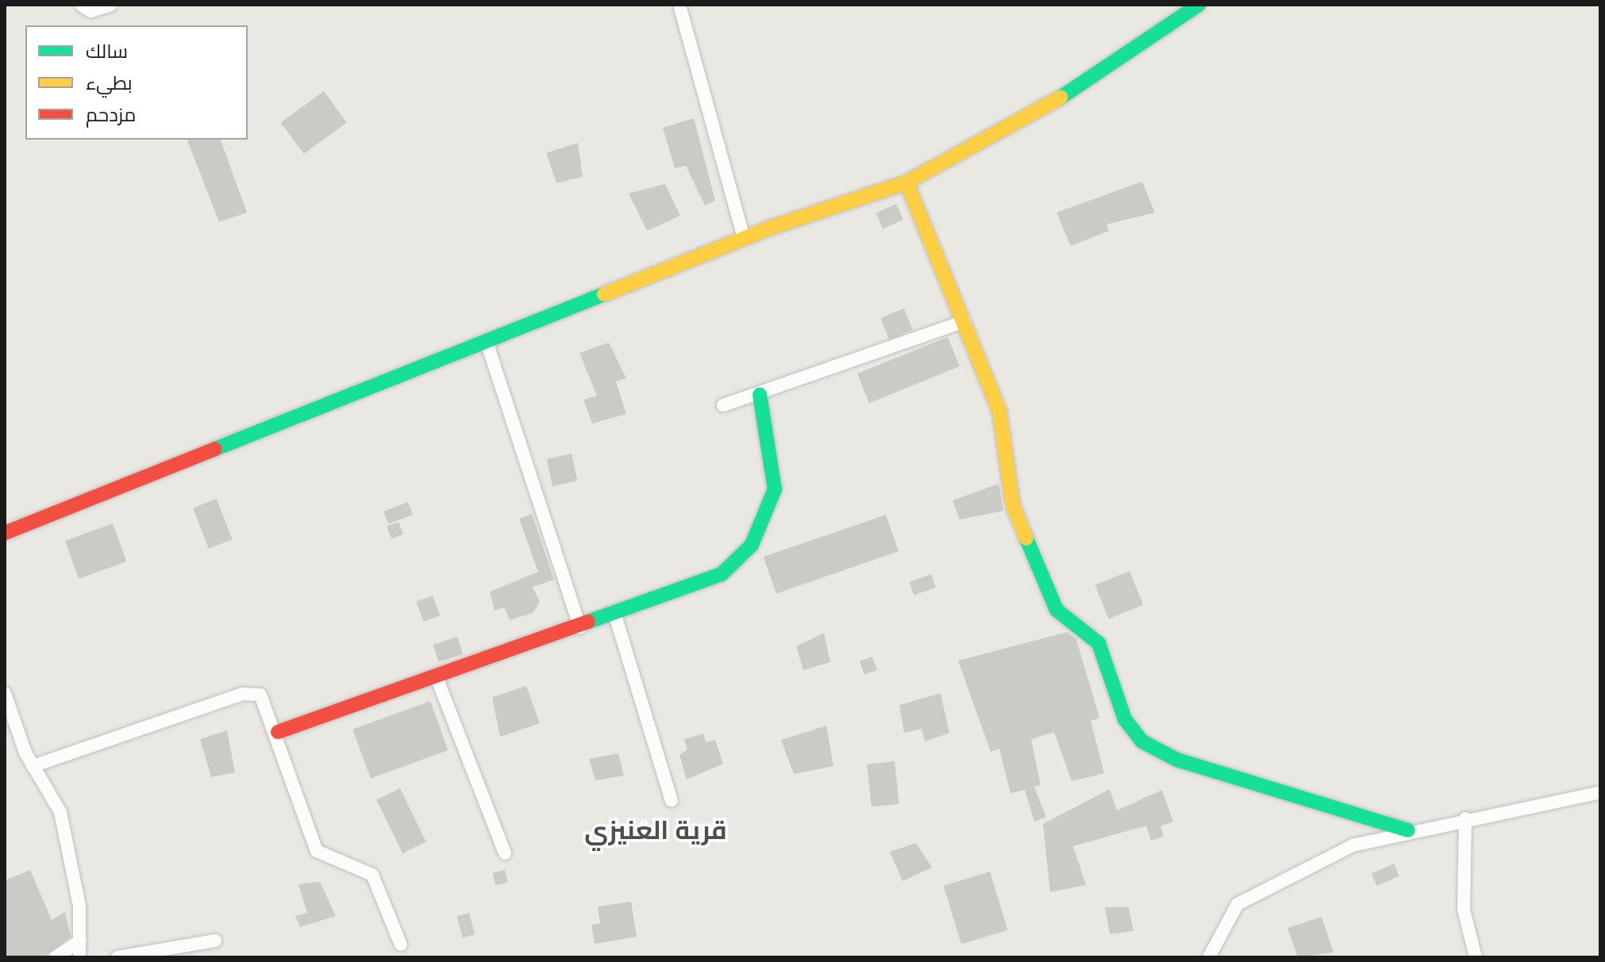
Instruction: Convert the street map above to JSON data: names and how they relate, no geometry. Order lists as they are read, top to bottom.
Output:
{
  "districts": ["قرية العنيزي"],
  "legend": ["سالك", "بطيء", "مزدحم"]
}
